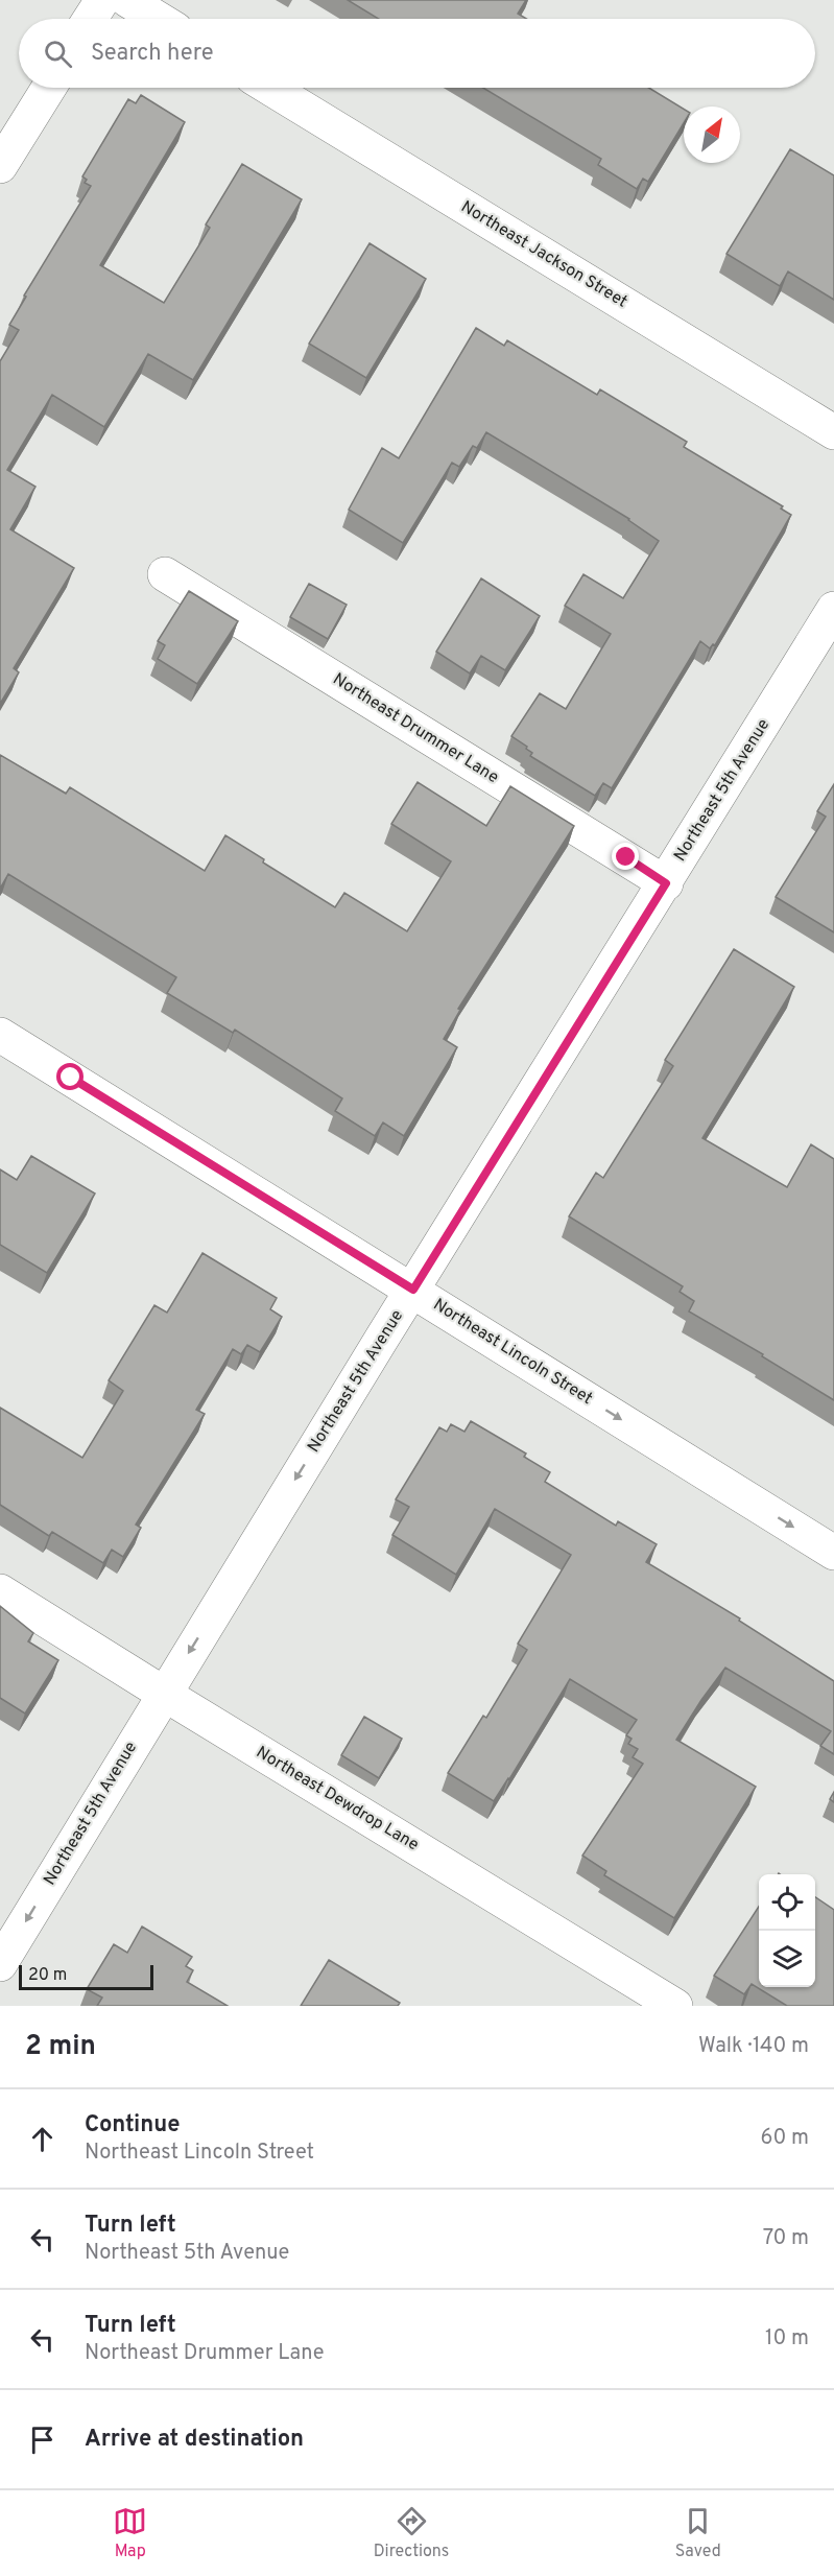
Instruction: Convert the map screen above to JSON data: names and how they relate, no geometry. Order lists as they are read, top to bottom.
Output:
{
  "streets": {
    "street": [
      "Northeast Jackson Street",
      "Northeast Drummer Lane",
      "Northeast 5th Avenue",
      "Northeast Lincoln Street",
      "Northeast Dewdrop Lane"
    ]
  },
  "crossings": [
    ["Northeast Drummer Lane", "Northeast 5th Avenue"],
    ["Northeast 5th Avenue", "Northeast Lincoln Street"],
    ["Northeast 5th Avenue", "Northeast Dewdrop Lane"]
  ],
  "one_way": ["Northeast 5th Avenue", "Northeast Lincoln Street"],
  "scale_bar": "20 m",
  "north": "top right",
  "page": {
    "search": "Search here",
    "scale": "20 m",
    "heading": ["2 min", "Walk · 140 m"],
    "list": [
      ["Continue", "Northeast Lincoln Street", "60 m"],
      ["Turn left", "Northeast 5th Avenue", "70 m"],
      ["Turn left", "Northeast Drummer Lane", "10 m"],
      "Arrive at destination"
    ],
    "nav": ["Map", "Directions", "Saved"]
  }
}
